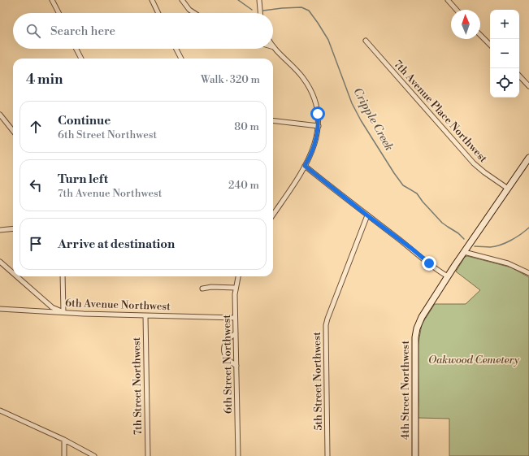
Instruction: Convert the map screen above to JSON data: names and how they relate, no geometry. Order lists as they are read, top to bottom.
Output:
{
  "streets": {
    "main road": ["4th Street Northwest"],
    "street": [
      "7th Avenue Place Northwest",
      "6th Avenue Northwest",
      "6th Street Northwest",
      "5th Street Northwest",
      "7th Street Northwest"
    ]
  },
  "crossings": [
    ["6th Avenue Northwest", "6th Street Northwest"],
    ["6th Avenue Northwest", "7th Street Northwest"]
  ],
  "water": ["Cripple Creek"],
  "parks": ["Oakwood Cemetery"],
  "north": "top",
  "page": {
    "map_buttons": ["+", "−"],
    "search": "Search here",
    "heading": ["4 min", "Walk · 320 m"],
    "list": [
      ["Continue", "6th Street Northwest", "80 m"],
      ["Turn left", "7th Avenue Northwest", "240 m"],
      "Arrive at destination"
    ]
  }
}
